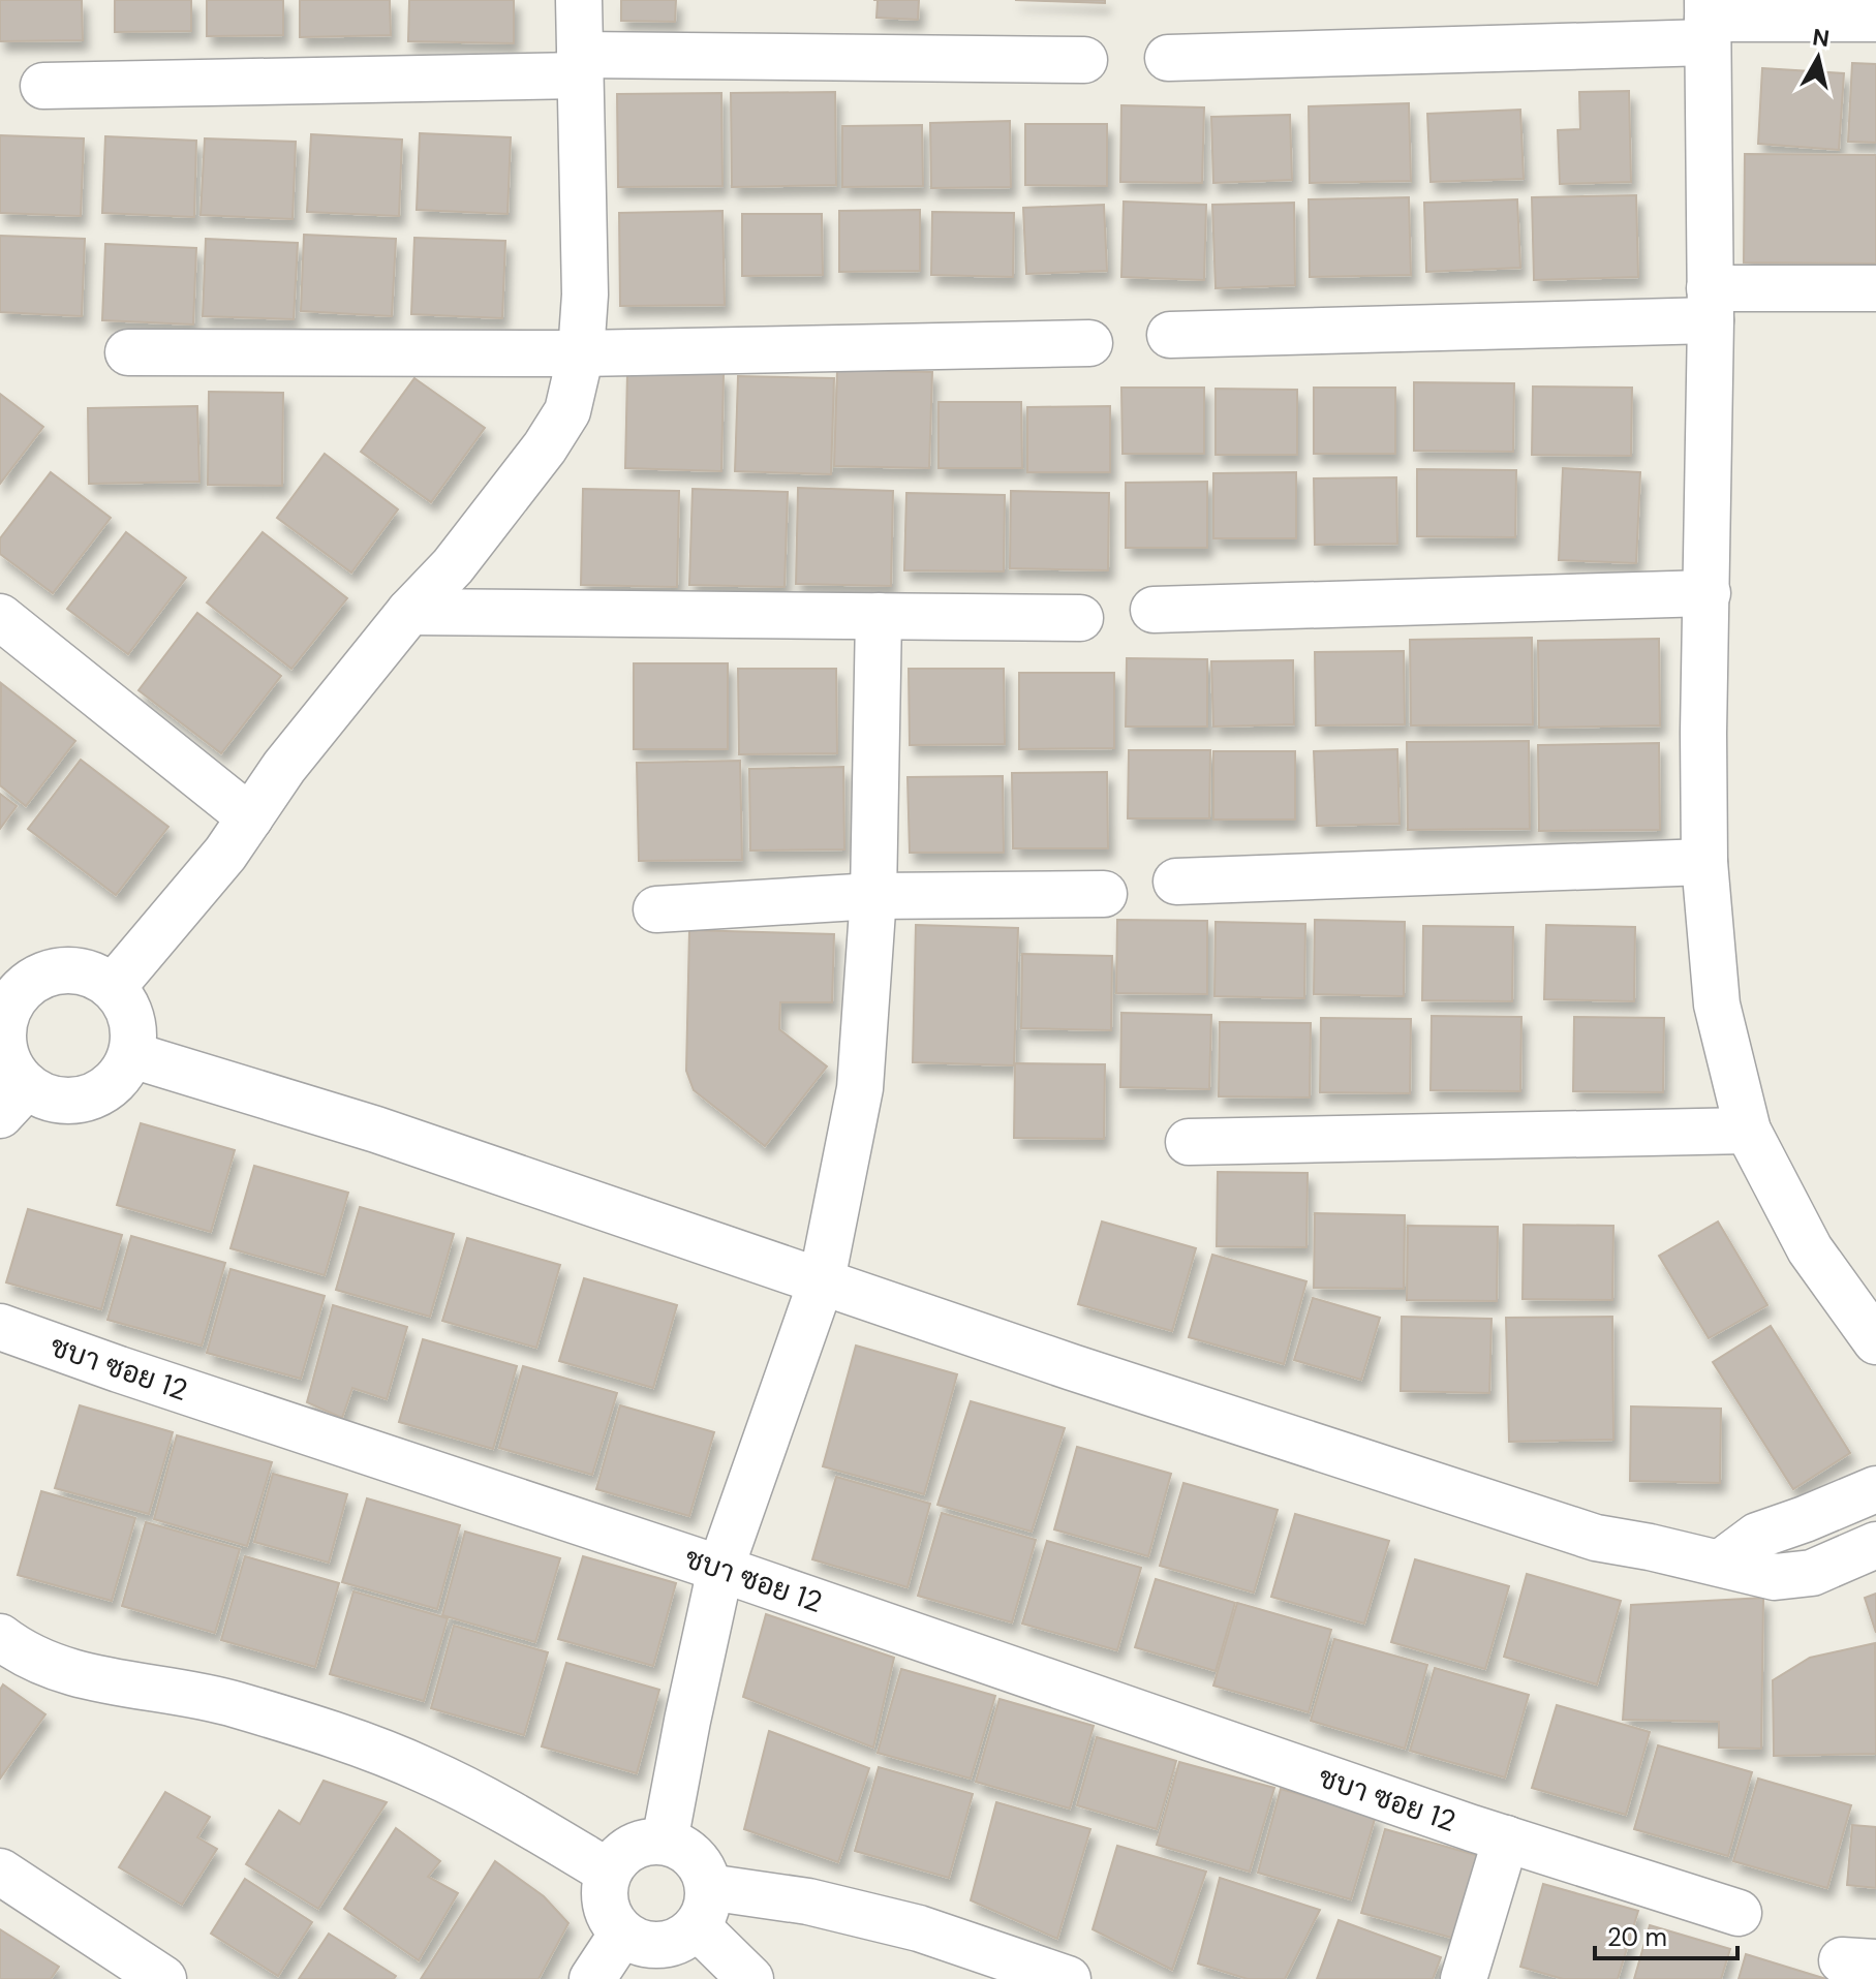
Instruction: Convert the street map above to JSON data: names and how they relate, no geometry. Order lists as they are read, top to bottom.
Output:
{
  "streets": {
    "street": ["ชบา ซอย 12"]
  },
  "scale_bar": "20 m",
  "north": "top"
}
